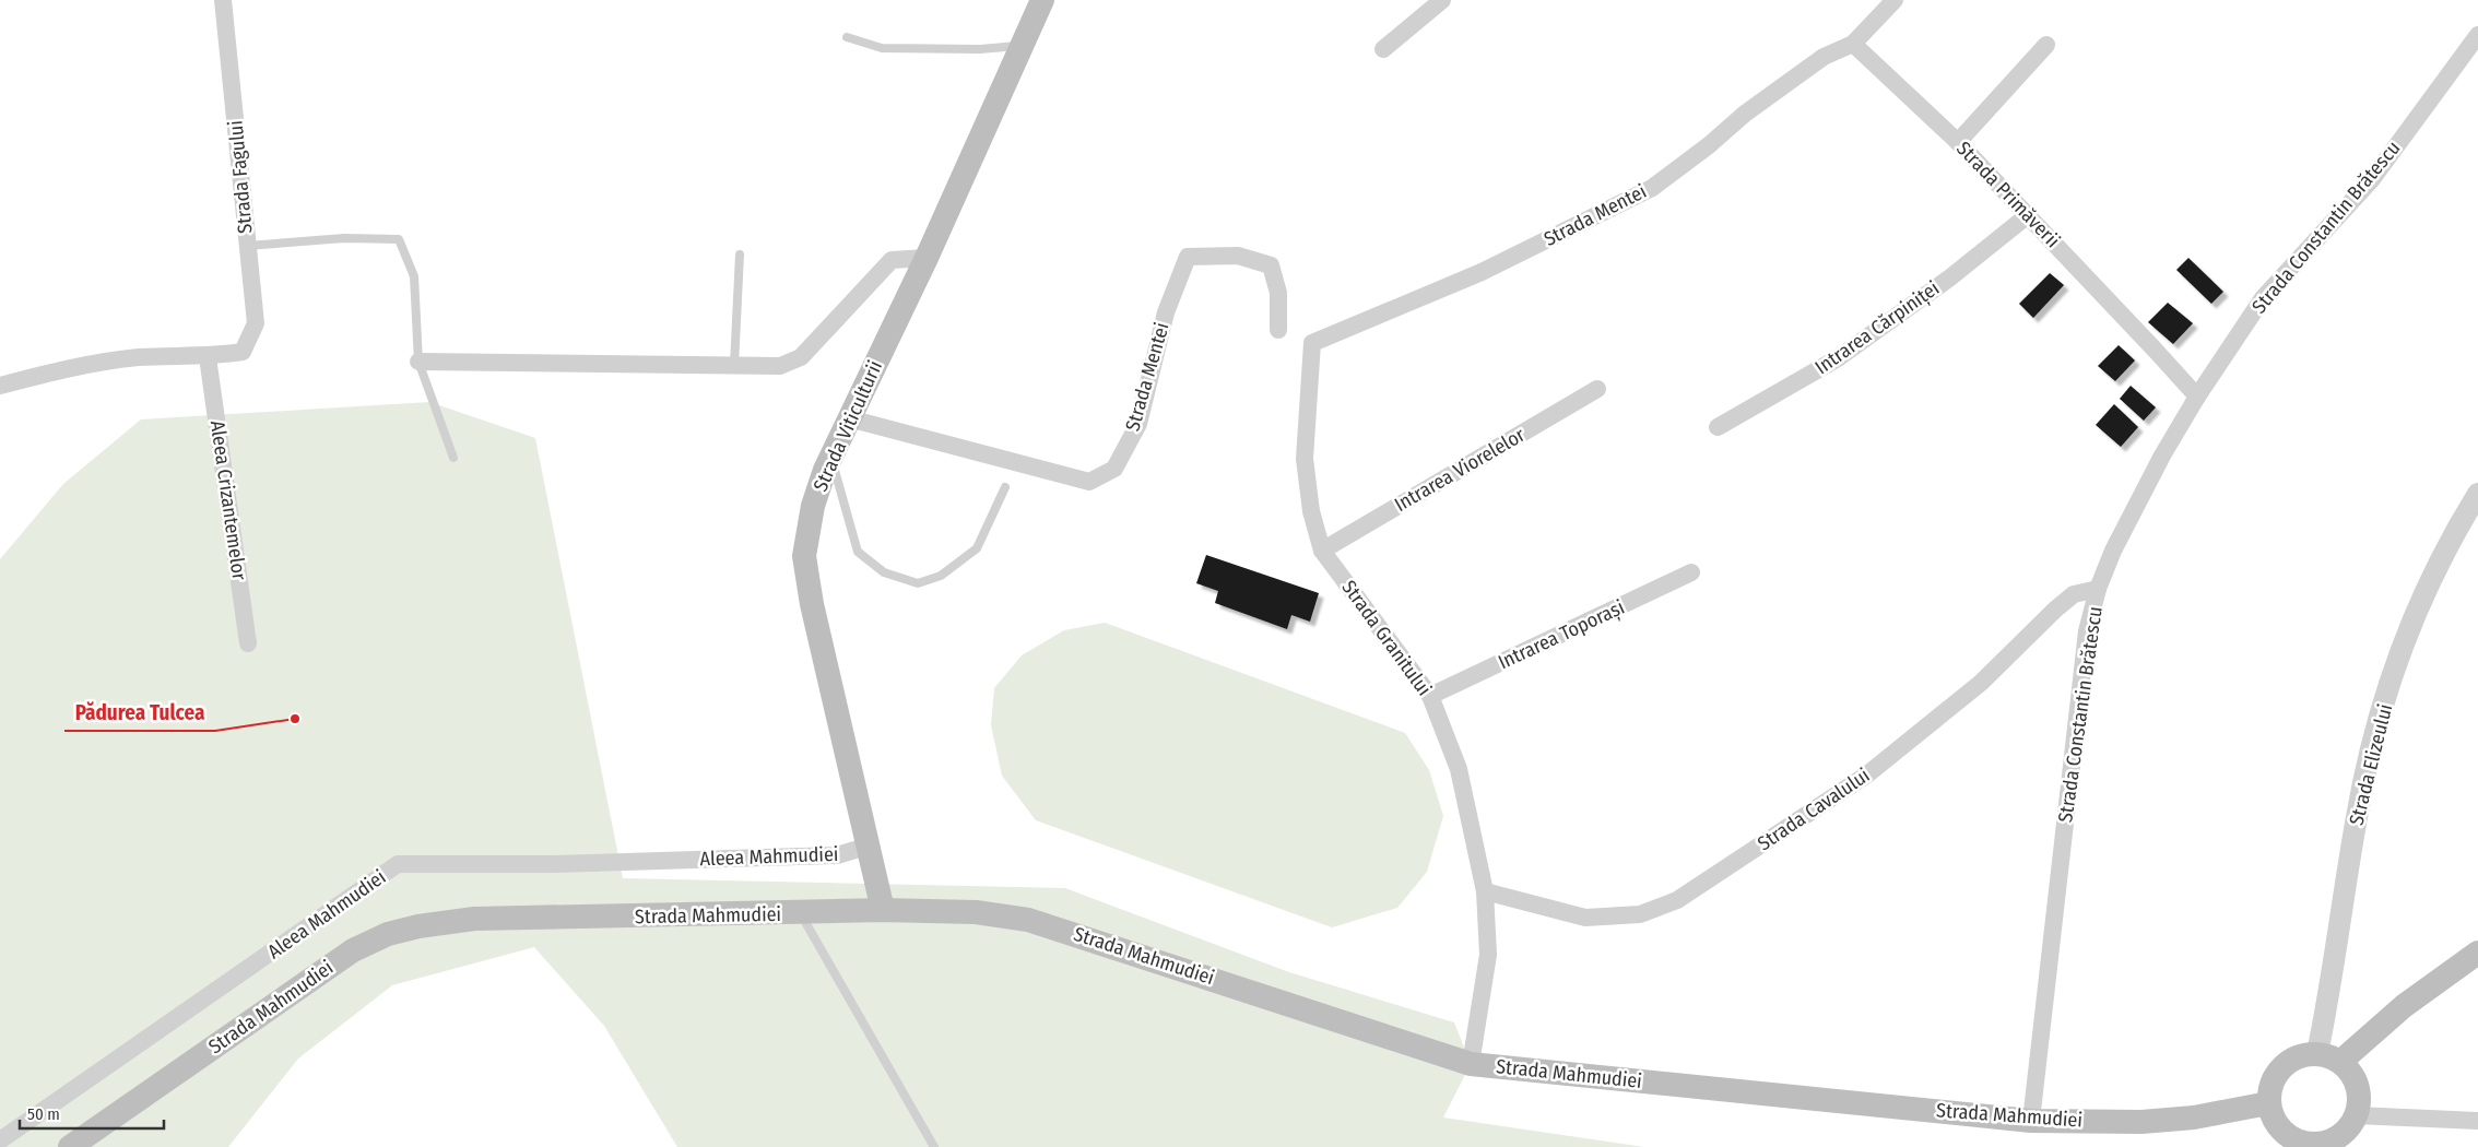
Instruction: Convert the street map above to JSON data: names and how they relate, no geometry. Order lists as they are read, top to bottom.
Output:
{
  "streets": {
    "main road": ["Strada Viticulturii", "Strada Mahmudiei"],
    "street": [
      "Strada Fagului",
      "Strada Primăverii",
      "Strada Mentei",
      "Strada Constantin Brătescu",
      "Intrarea Cărpiniței",
      "Intrarea Viorelelor",
      "Aleea Crizantemelor",
      "Intrarea Toporași",
      "Strada Granitului",
      "Strada Elizeului",
      "Strada Cavalului",
      "Aleea Mahmudiei"
    ]
  },
  "crossings": [
    ["Strada Fagului", "Aleea Crizantemelor"],
    ["Strada Primăverii", "Strada Mentei"],
    ["Strada Primăverii", "Strada Constantin Brătescu"],
    ["Strada Primăverii", "Intrarea Cărpiniței"],
    ["Strada Mentei", "Strada Viticulturii"],
    ["Strada Mentei", "Strada Granitului"],
    ["Strada Constantin Brătescu", "Strada Cavalului"],
    ["Strada Constantin Brătescu", "Strada Mahmudiei"],
    ["Strada Viticulturii", "Aleea Mahmudiei"],
    ["Strada Viticulturii", "Strada Mahmudiei"],
    ["Intrarea Viorelelor", "Strada Granitului"],
    ["Intrarea Toporași", "Strada Granitului"],
    ["Strada Granitului", "Strada Cavalului"],
    ["Strada Granitului", "Strada Mahmudiei"],
    ["Strada Elizeului", "Strada Mahmudiei"]
  ],
  "places": ["Pădurea Tulcea"],
  "scale_bar": "50 m"
}
